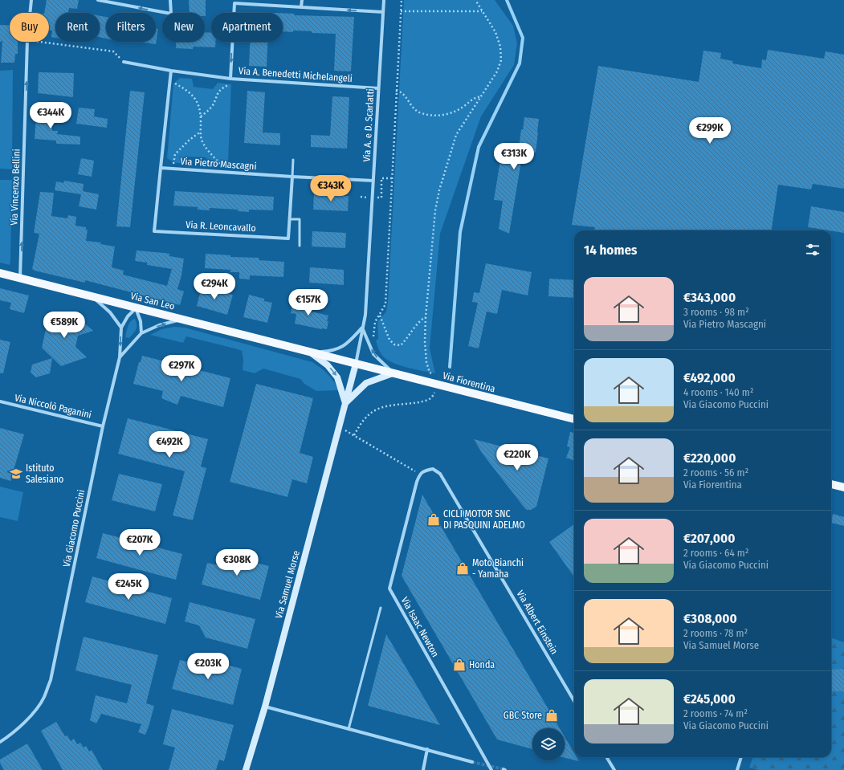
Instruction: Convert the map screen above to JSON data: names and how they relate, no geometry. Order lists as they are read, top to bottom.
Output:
{
  "streets": {
    "main road": ["Via San Leo", "Via Fiorentina"],
    "street": [
      "Via A. Benedetti Michelangeli",
      "Via A. e D. Scarlatti",
      "Via Pietro Mascagni",
      "Via Vincenzo Bellini",
      "Via R. Leoncavallo",
      "Via Niccolò Paganini",
      "Via Giacomo Puccini",
      "Via Samuel Morse",
      "Via Albert Einstein",
      "Via Isaac Newton"
    ]
  },
  "crossings": [
    ["Via A. Benedetti Michelangeli", "Via A. e D. Scarlatti"],
    ["Via A. e D. Scarlatti", "Via Pietro Mascagni"],
    ["Via A. e D. Scarlatti", "Via San Leo"],
    ["Via A. e D. Scarlatti", "Via Fiorentina"],
    ["Via A. e D. Scarlatti", "Via Samuel Morse"],
    ["Via Pietro Mascagni", "Via R. Leoncavallo"],
    ["Via Vincenzo Bellini", "Via San Leo"],
    ["Via San Leo", "Via Fiorentina"],
    ["Via San Leo", "Via Samuel Morse"],
    ["Via Fiorentina", "Via Samuel Morse"],
    ["Via Niccolò Paganini", "Via Giacomo Puccini"],
    ["Via Albert Einstein", "Via Isaac Newton"]
  ],
  "one_way": ["Via Vincenzo Bellini"],
  "places": {
    "school or university": ["Istituto Salesiano"],
    "shop": [
      "CICLI MOTOR SNC DI PASQUINI ADELMO",
      "Moto Bianchi - Yamaha",
      "Honda",
      "GBC Store"
    ]
  },
  "page": {
    "chip": [
      "Buy",
      "Rent",
      "Filters",
      "New",
      "Apartment"
    ],
    "price": [
      "€344K",
      "€299K",
      "€313K",
      "€343K",
      "€294K",
      "€157K",
      "€589K",
      "€297K",
      "€492K",
      "€220K",
      "€207K",
      "€308K",
      "€245K",
      "€203K"
    ],
    "heading": "14 homes",
    "list": [
      {
        "name": "€343,000",
        "note": "3 rooms · 98 m² · Via Pietro Mascagni"
      },
      {
        "name": "€492,000",
        "note": "4 rooms · 140 m² · Via Giacomo Puccini"
      },
      {
        "name": "€220,000",
        "note": "2 rooms · 56 m² · Via Fiorentina"
      },
      {
        "name": "€207,000",
        "note": "2 rooms · 64 m² · Via Giacomo Puccini"
      },
      {
        "name": "€308,000",
        "note": "2 rooms · 78 m² · Via Samuel Morse"
      },
      {
        "name": "€245,000",
        "note": "2 rooms · 74 m² · Via Giacomo Puccini"
      }
    ]
  }
}
